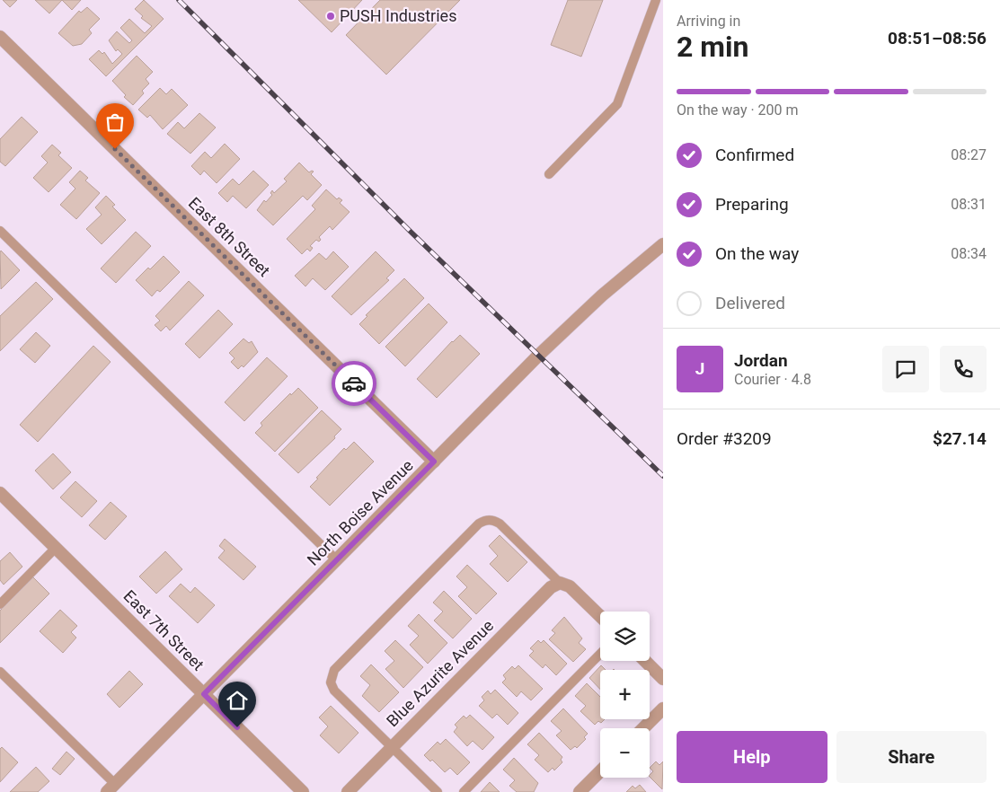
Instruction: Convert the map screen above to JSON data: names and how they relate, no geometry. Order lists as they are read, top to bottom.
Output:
{
  "streets": {
    "street": [
      "East 8th Street",
      "North Boise Avenue",
      "East 7th Street",
      "Blue Azurite Avenue"
    ]
  },
  "crossings": [
    ["East 8th Street", "North Boise Avenue"],
    ["North Boise Avenue", "East 7th Street"]
  ],
  "places": ["PUSH Industries"],
  "page": {
    "heading": ["2 min", "Arriving in", "08:51–08:56"],
    "panel": [
      "Jordan",
      "Courier · 4.8",
      "Order #3209",
      "$27.14"
    ],
    "bar": "On the way · 200 m",
    "list": [
      ["Confirmed", "08:27"],
      ["Preparing", "08:31"],
      ["On the way", "08:34"],
      "Delivered"
    ],
    "round": "J",
    "map_buttons": ["+", "−"],
    "buttons": ["Help", "Share"]
  }
}
